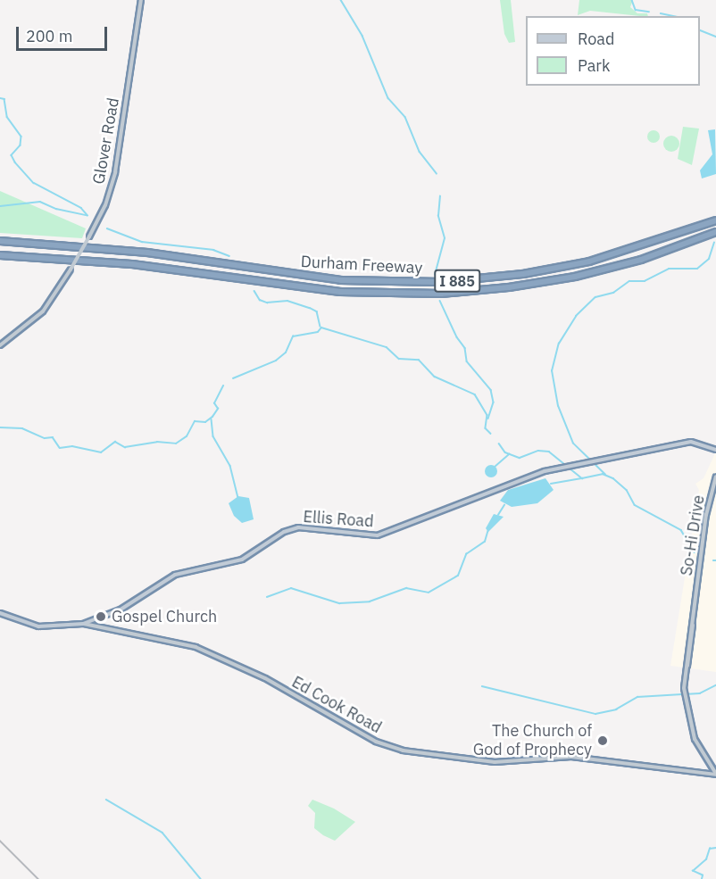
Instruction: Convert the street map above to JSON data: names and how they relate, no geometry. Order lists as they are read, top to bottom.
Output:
{
  "streets": {
    "highway": ["Durham Freeway", "I 885"],
    "main road": ["Ellis Road"],
    "street": ["Glover Road", "So-Hi Drive", "Ed Cook Road"]
  },
  "crossings": [
    ["Ellis Road", "Ed Cook Road"],
    ["So-Hi Drive", "Ed Cook Road"]
  ],
  "places": ["Gospel Church", "The Church of God of Prophecy"],
  "legend": ["Road", "Park"],
  "scale_bar": "200 m"
}
